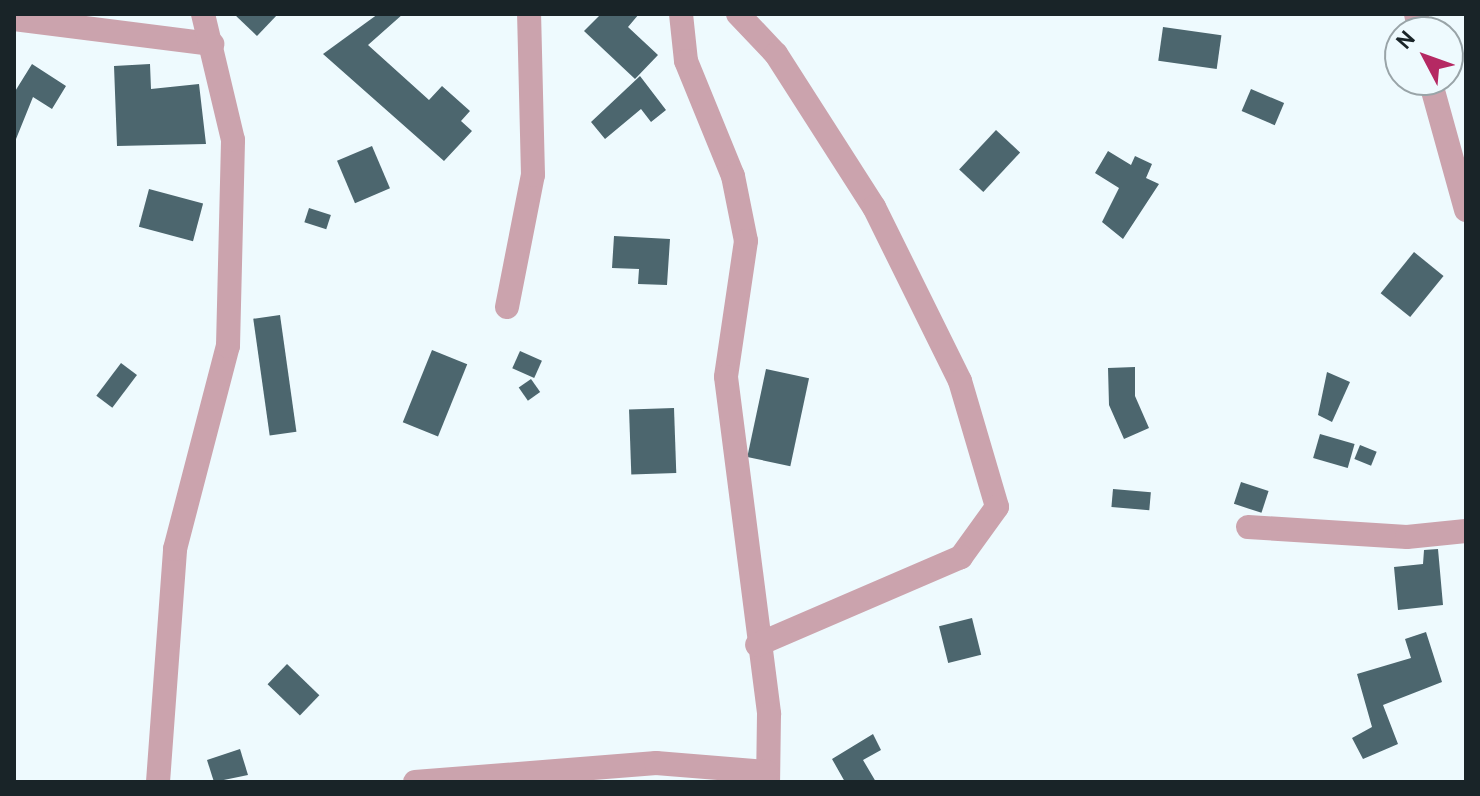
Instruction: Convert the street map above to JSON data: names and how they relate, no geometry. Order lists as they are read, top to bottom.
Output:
{
  "north": "top left"
}
